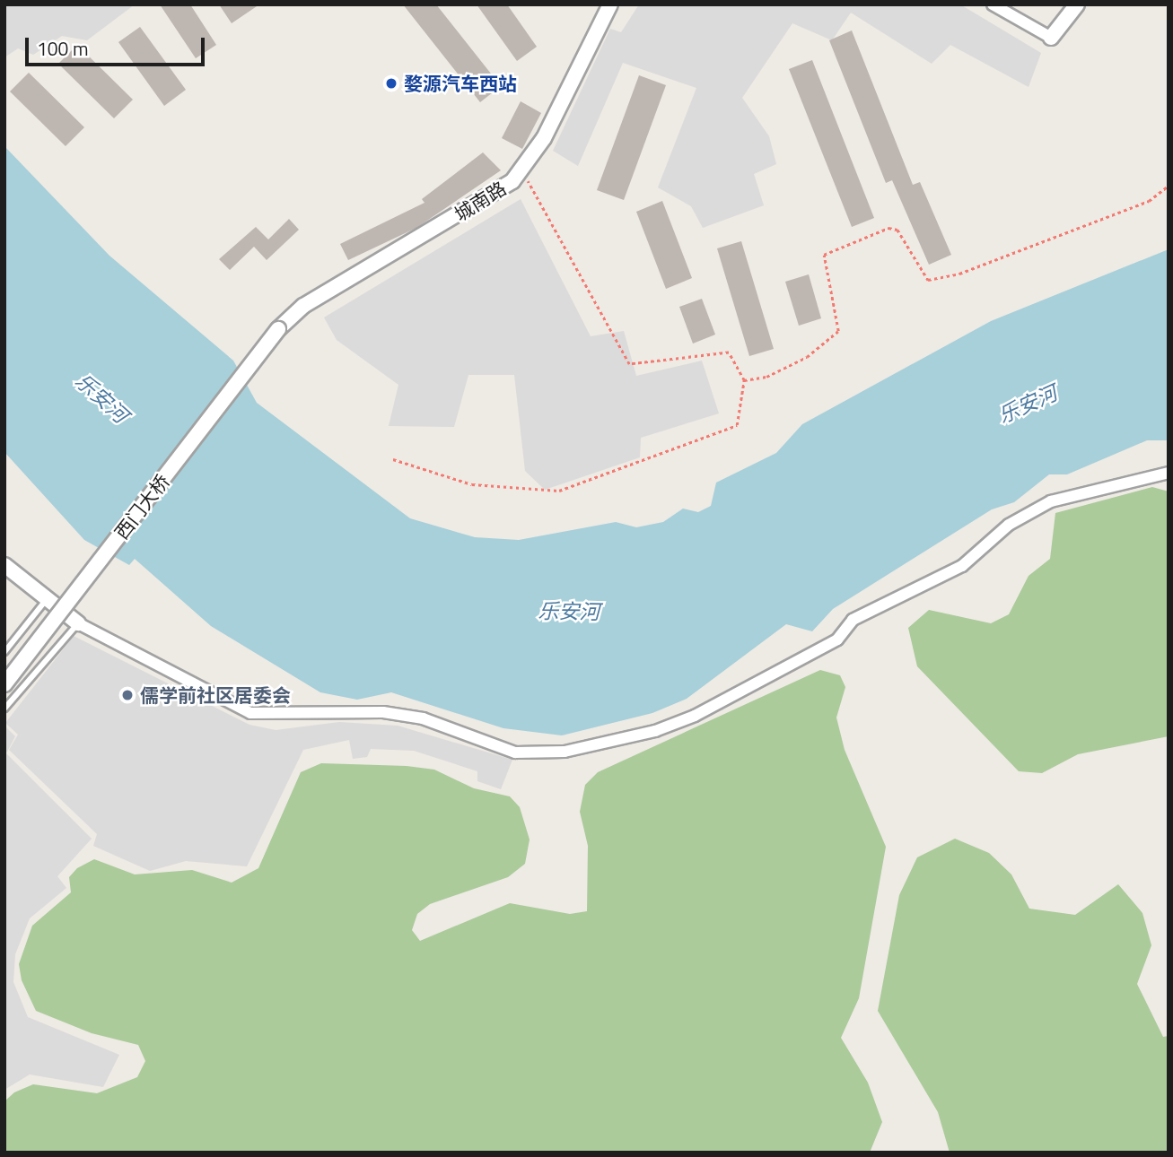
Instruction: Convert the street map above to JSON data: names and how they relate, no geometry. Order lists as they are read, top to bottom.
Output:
{
  "streets": {
    "street": ["城南路", "西门大桥"]
  },
  "crossings": [
    ["城南路", "西门大桥"]
  ],
  "water": ["乐安河"],
  "places": ["婺源汽车西站", "儒学前社区居委会"],
  "scale_bar": "100 m"
}
